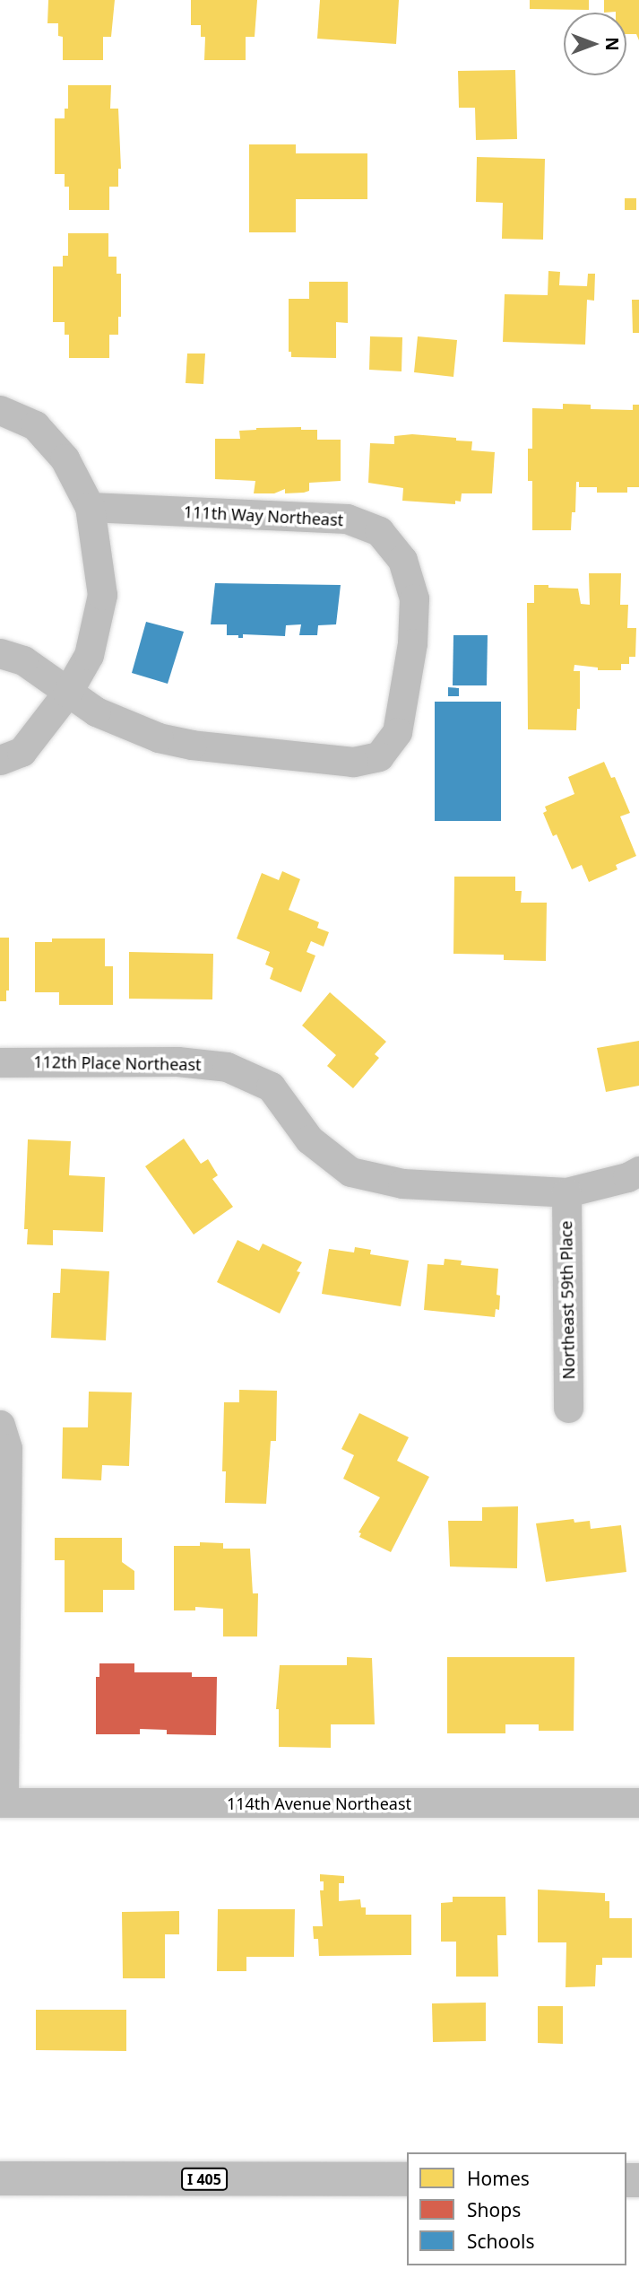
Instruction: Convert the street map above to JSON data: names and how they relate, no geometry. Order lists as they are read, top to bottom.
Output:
{
  "streets": {
    "highway": ["I 405"],
    "street": [
      "111th Way Northeast",
      "112th Place Northeast",
      "Northeast 59th Place",
      "114th Avenue Northeast"
    ]
  },
  "crossings": [
    ["112th Place Northeast", "Northeast 59th Place"]
  ],
  "legend": ["Homes", "Shops", "Schools"],
  "north": "right"
}
